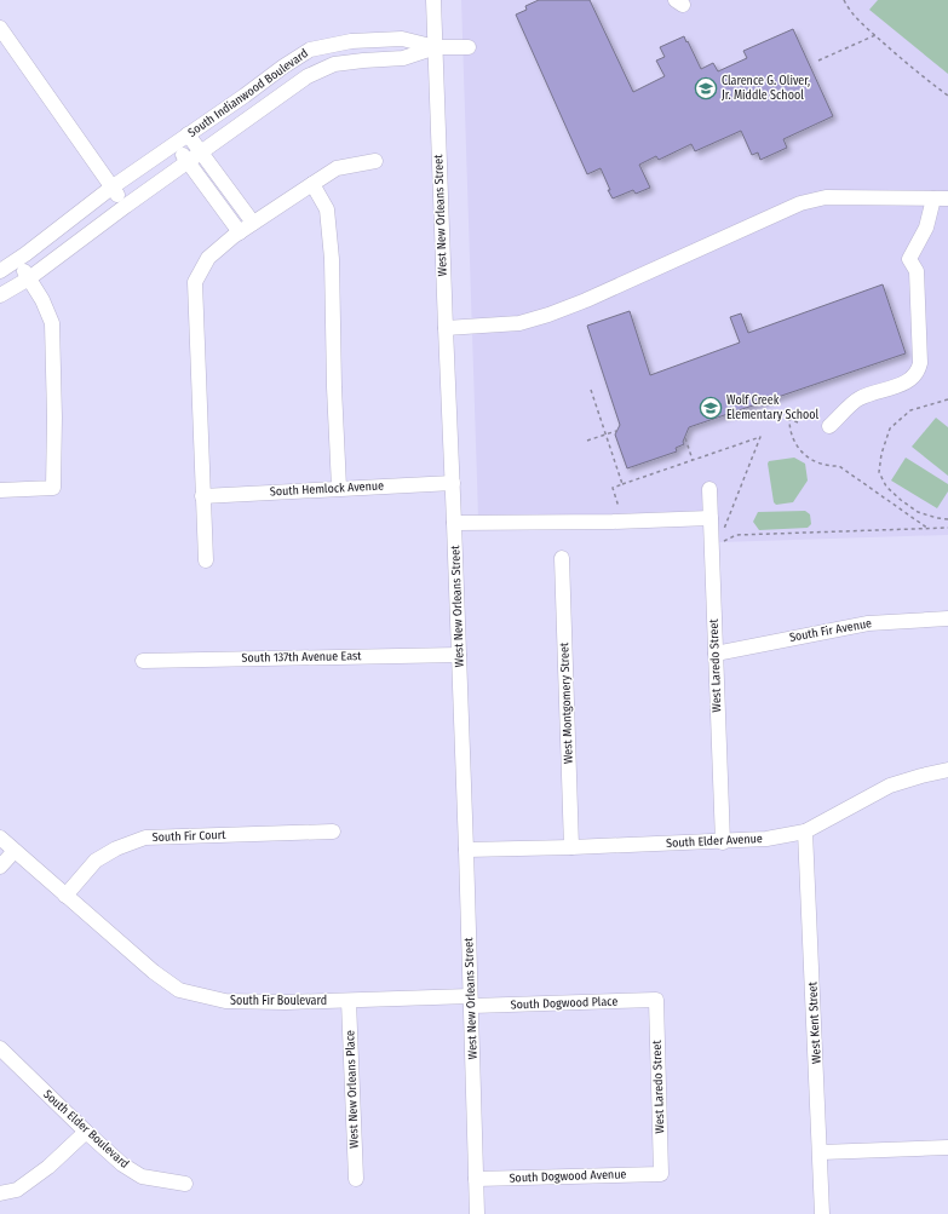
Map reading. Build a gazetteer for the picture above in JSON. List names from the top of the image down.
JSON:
{
  "streets": {
    "street": [
      "South Indianwood Boulevard",
      "West New Orleans Street",
      "South Hemlock Avenue",
      "South Fir Avenue",
      "South 137th Avenue East",
      "West Laredo Street",
      "West Montgomery Street",
      "South Fir Court",
      "South Elder Avenue",
      "South Fir Boulevard",
      "South Dogwood Place",
      "West Kent Street",
      "West New Orleans Place",
      "South Elder Boulevard",
      "South Dogwood Avenue"
    ]
  },
  "crossings": [
    ["South Indianwood Boulevard", "West New Orleans Street"],
    ["West New Orleans Street", "South Hemlock Avenue"],
    ["West New Orleans Street", "South 137th Avenue East"],
    ["West New Orleans Street", "South Elder Avenue"],
    ["West New Orleans Street", "South Fir Boulevard"],
    ["West New Orleans Street", "South Dogwood Place"],
    ["West New Orleans Street", "South Dogwood Avenue"],
    ["South Fir Avenue", "West Laredo Street"],
    ["West Laredo Street", "South Elder Avenue"],
    ["West Laredo Street", "South Dogwood Place"],
    ["West Laredo Street", "South Dogwood Avenue"],
    ["West Montgomery Street", "South Elder Avenue"],
    ["South Fir Court", "South Fir Boulevard"],
    ["South Elder Avenue", "West Kent Street"],
    ["South Fir Boulevard", "South Dogwood Place"],
    ["South Fir Boulevard", "West New Orleans Place"]
  ],
  "places": {
    "school or university": ["Clarence G. Oliver, Jr. Middle School", "Wolf Creek Elementary School"]
  }
}
